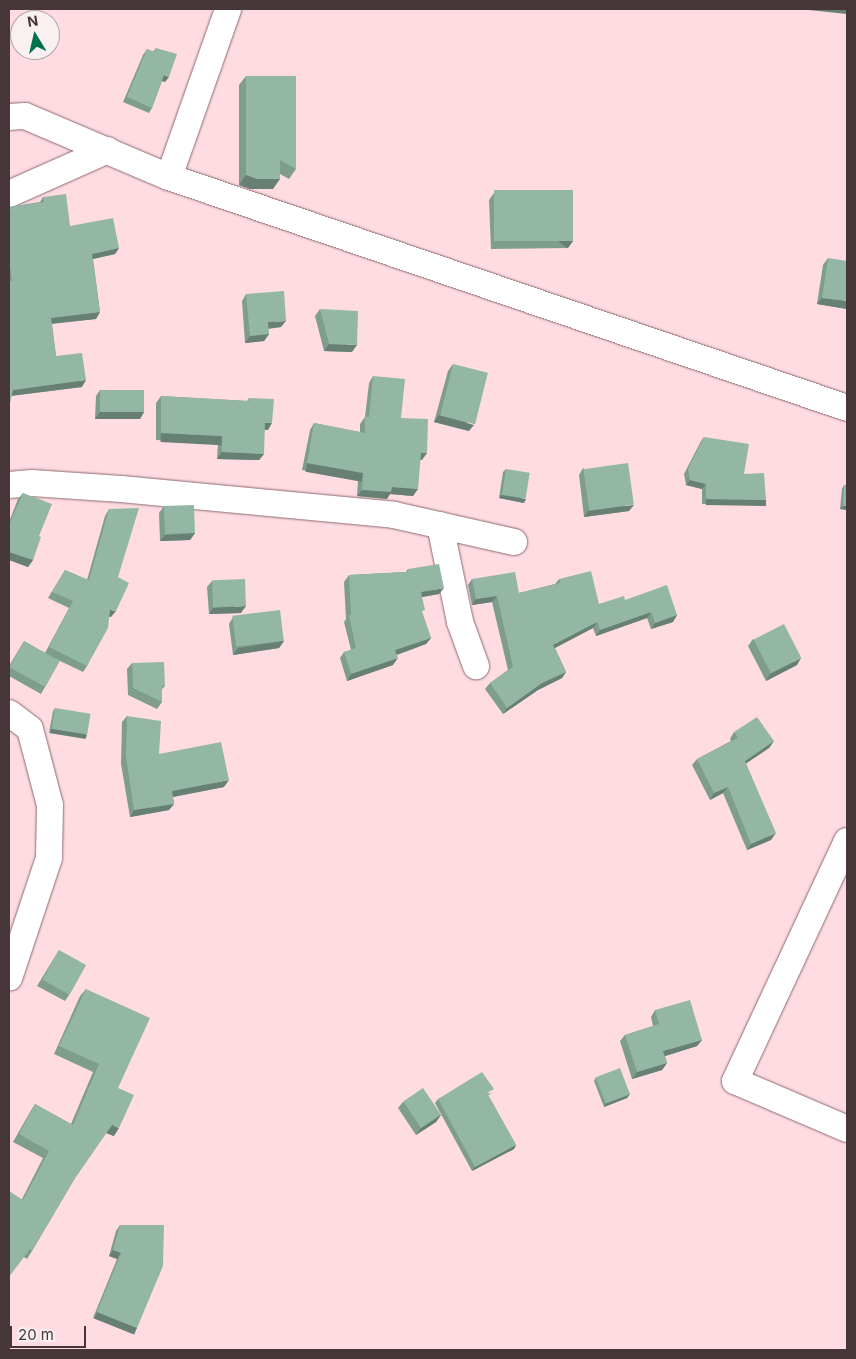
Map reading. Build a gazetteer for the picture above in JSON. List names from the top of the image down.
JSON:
{
  "scale_bar": "20 m",
  "north": "top"
}
